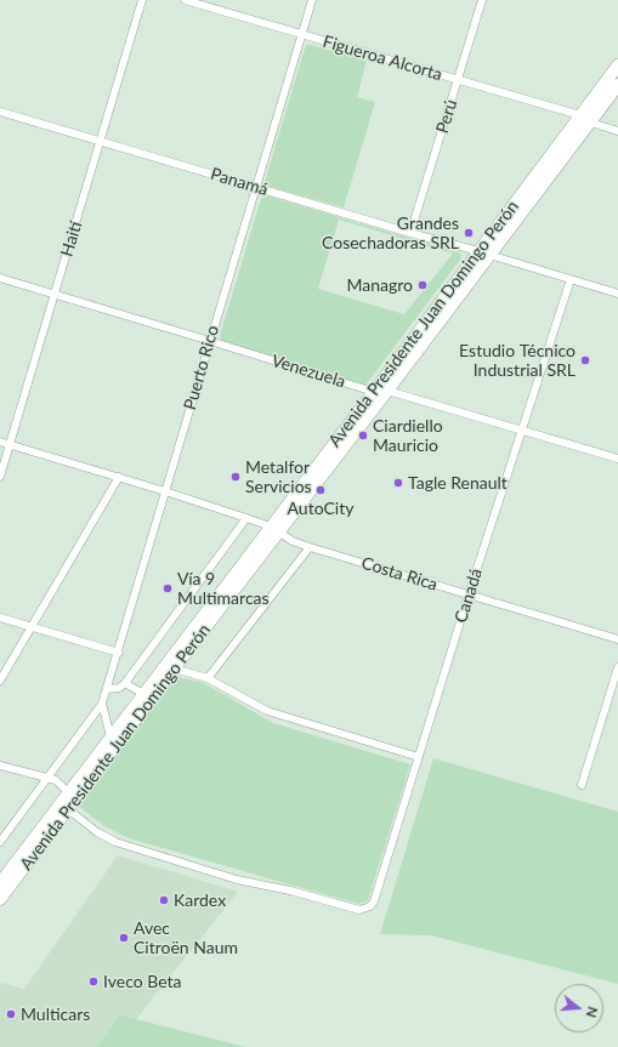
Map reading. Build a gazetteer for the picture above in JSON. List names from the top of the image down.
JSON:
{
  "streets": {
    "main road": ["Avenida Presidente Juan Domingo Perón"],
    "street": [
      "Figueroa Alcorta",
      "Perú",
      "Panamá",
      "Haití",
      "Puerto Rico",
      "Venezuela",
      "Costa Rica",
      "Canadá"
    ]
  },
  "crossings": [
    ["Figueroa Alcorta", "Perú"],
    ["Figueroa Alcorta", "Avenida Presidente Juan Domingo Perón"],
    ["Figueroa Alcorta", "Puerto Rico"],
    ["Perú", "Panamá"],
    ["Panamá", "Haití"],
    ["Panamá", "Avenida Presidente Juan Domingo Perón"],
    ["Panamá", "Puerto Rico"],
    ["Panamá", "Canadá"],
    ["Haití", "Venezuela"],
    ["Avenida Presidente Juan Domingo Perón", "Venezuela"],
    ["Avenida Presidente Juan Domingo Perón", "Costa Rica"],
    ["Avenida Presidente Juan Domingo Perón", "Canadá"],
    ["Puerto Rico", "Venezuela"],
    ["Venezuela", "Canadá"],
    ["Costa Rica", "Canadá"]
  ],
  "places": [
    "Grandes Cosechadoras SRL",
    "Managro",
    "Estudio Técnico Industrial SRL",
    "Ciardiello Mauricio",
    "Metalfor Servicios",
    "Tagle Renault",
    "AutoCity",
    "Vía 9 Multimarcas",
    "Kardex",
    "Avec Citroën Naum",
    "Iveco Beta",
    "Multicars"
  ],
  "north": "right"
}
